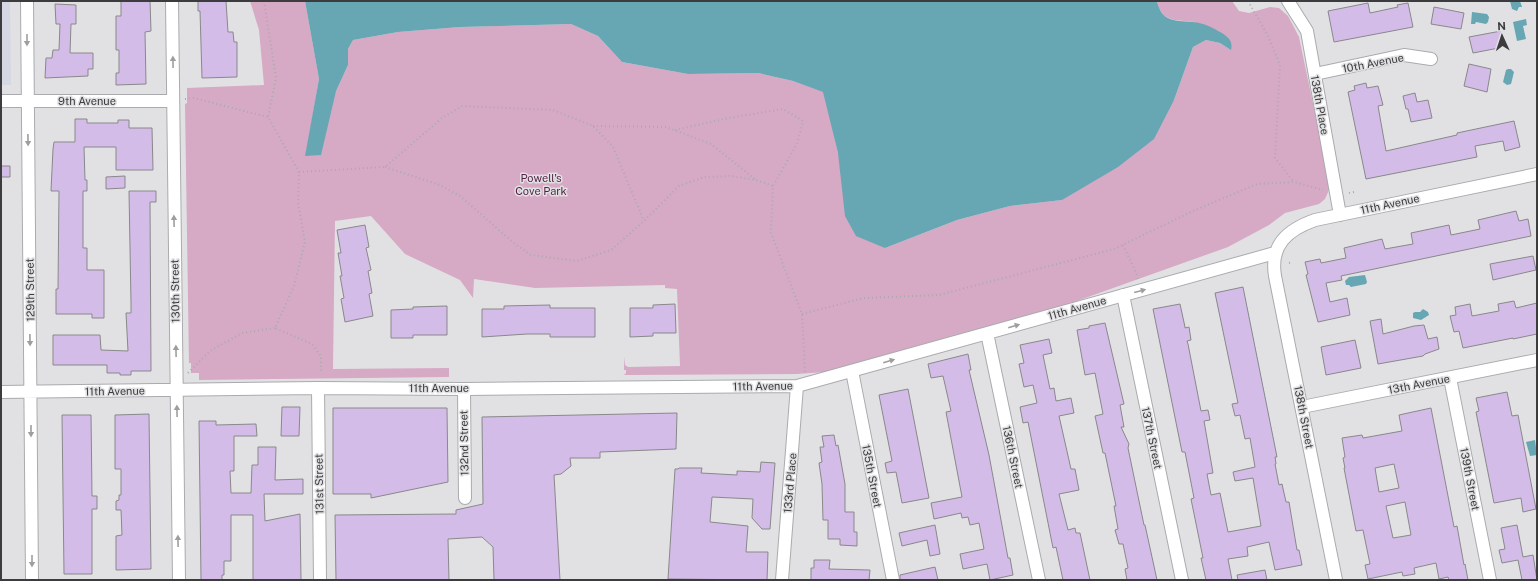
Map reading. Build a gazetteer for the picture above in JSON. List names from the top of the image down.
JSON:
{
  "streets": {
    "street": [
      "10th Avenue",
      "9th Avenue",
      "138th Place",
      "11th Avenue",
      "129th Street",
      "130th Street",
      "13th Avenue",
      "138th Street",
      "137th Street",
      "132nd Street",
      "136th Street",
      "135th Street",
      "139th Street",
      "133rd Place",
      "131st Street"
    ]
  },
  "crossings": [
    ["10th Avenue", "138th Place"],
    ["9th Avenue", "129th Street"],
    ["9th Avenue", "130th Street"],
    ["138th Place", "11th Avenue"],
    ["11th Avenue", "129th Street"],
    ["11th Avenue", "130th Street"],
    ["11th Avenue", "138th Street"],
    ["11th Avenue", "137th Street"],
    ["11th Avenue", "132nd Street"],
    ["11th Avenue", "136th Street"],
    ["11th Avenue", "135th Street"],
    ["11th Avenue", "133rd Place"],
    ["11th Avenue", "131st Street"],
    ["13th Avenue", "138th Street"],
    ["13th Avenue", "139th Street"]
  ],
  "one_way": ["129th Street", "130th Street"],
  "parks": ["Powell's Cove Park"],
  "north": "top"
}
